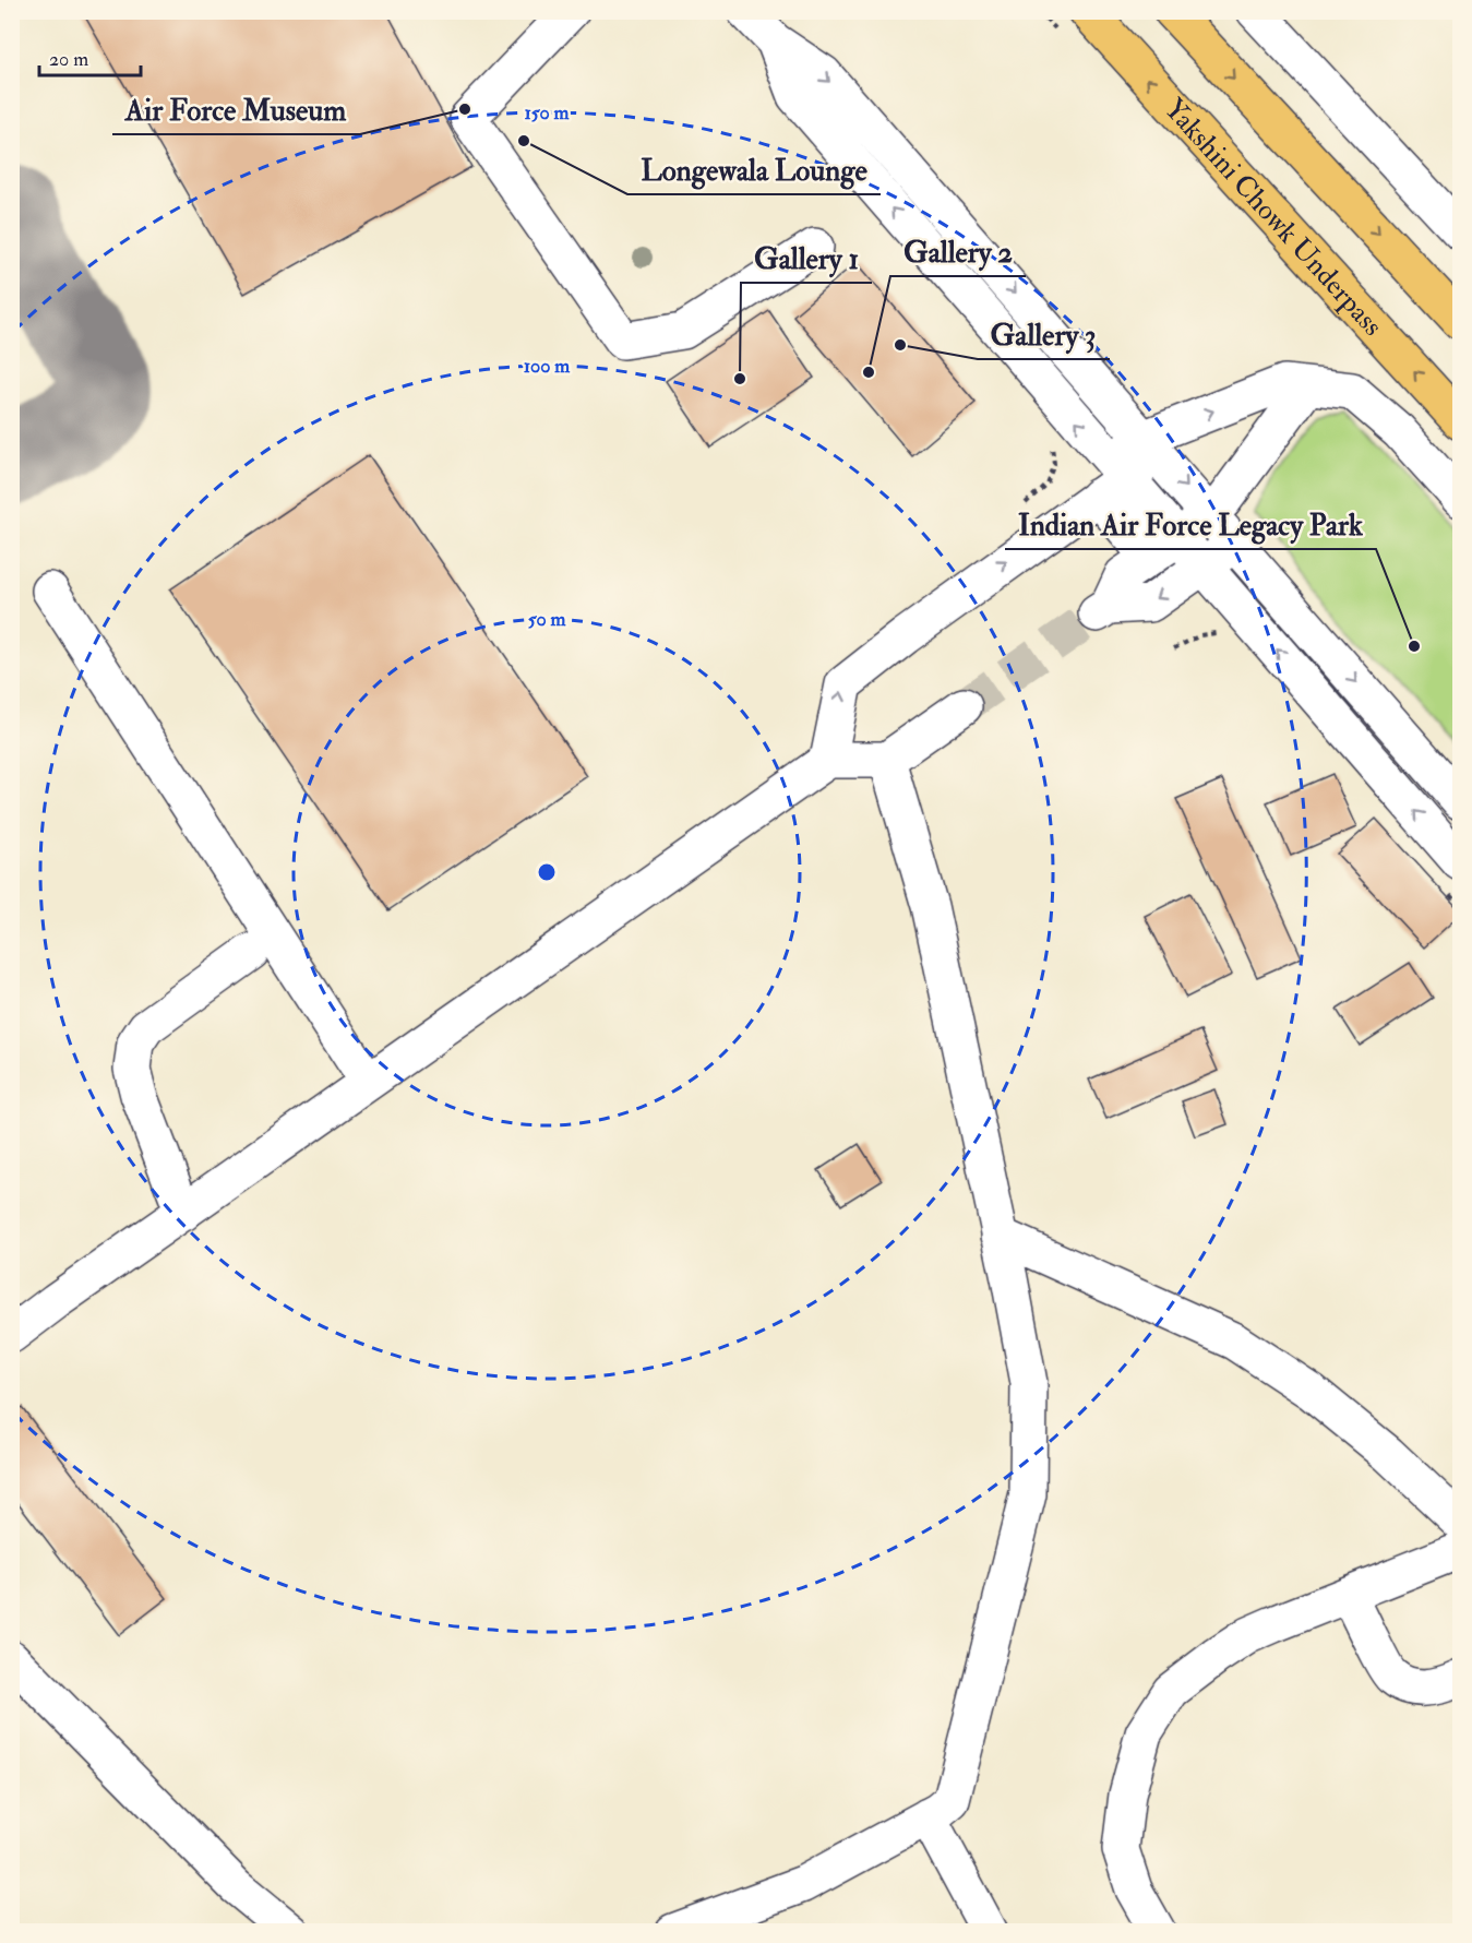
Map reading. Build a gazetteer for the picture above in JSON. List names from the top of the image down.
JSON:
{
  "streets": {
    "main road": ["Yakshini Chowk Underpass"]
  },
  "places": [
    "Air Force Museum",
    "Longewala Lounge",
    "Gallery 3",
    "Gallery 2",
    "Gallery 1",
    "Indian Air Force Legacy Park"
  ],
  "scale_bar": "20 m",
  "rings": ["150 m", "100 m", "50 m"]
}
